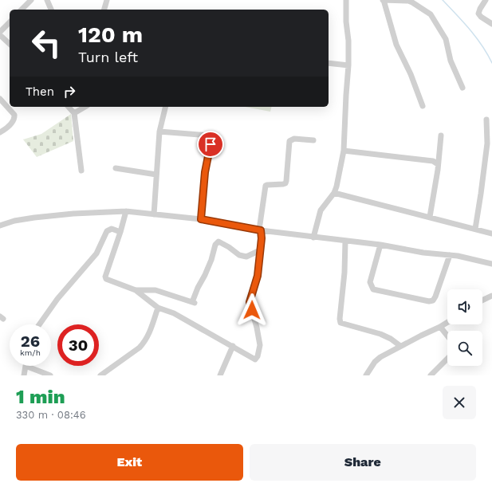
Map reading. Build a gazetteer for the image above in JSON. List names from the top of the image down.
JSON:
{
  "page": {
    "turn": ["120 m", "Turn left"],
    "then": "Then",
    "speed": "26 km/h",
    "limit": "30",
    "heading": ["1 min", "330 m · 08:46"],
    "buttons": ["Exit", "Share"]
  }
}
